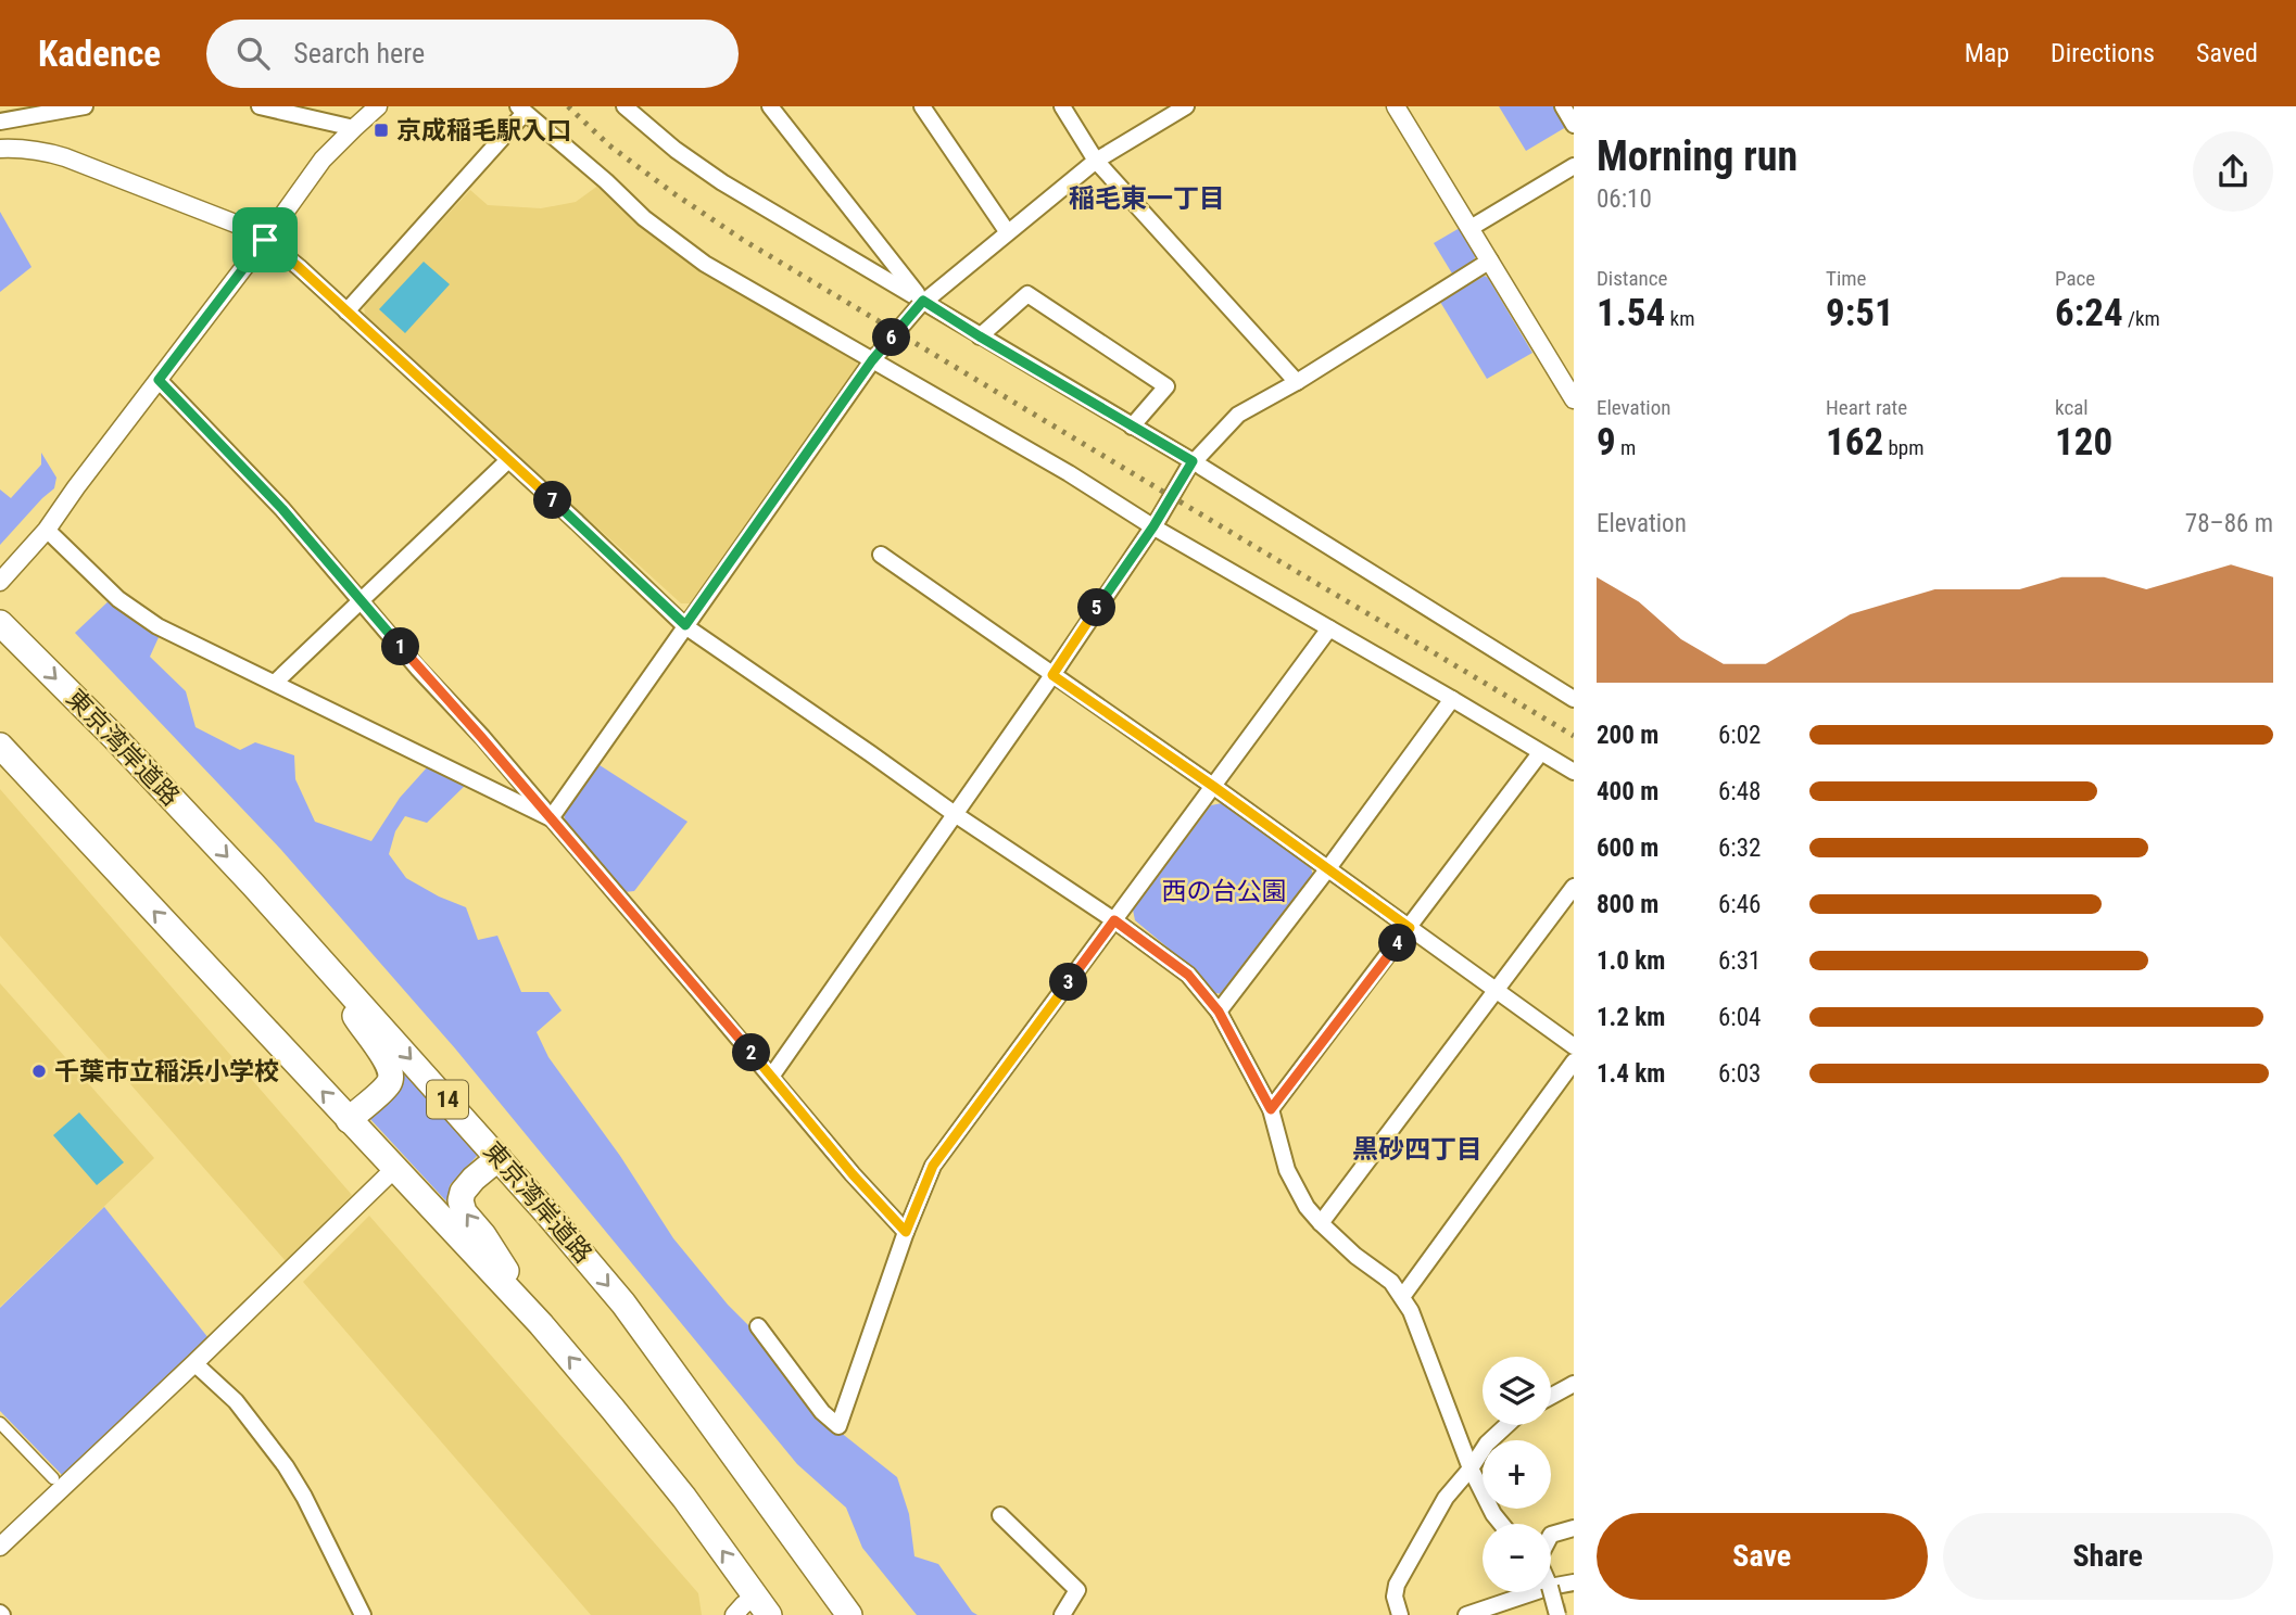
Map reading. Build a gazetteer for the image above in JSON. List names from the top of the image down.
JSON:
{
  "streets": {
    "highway": ["東京湾岸道路", "14"]
  },
  "districts": ["稲毛東一丁目", "黒砂四丁目"],
  "parks": ["西の台公園"],
  "places": {
    "transit": ["京成稲毛駅入口"],
    "other": ["千葉市立稲浜小学校"]
  },
  "page": {
    "header": "Kadence",
    "search": "Search here",
    "nav": ["Map", "Directions", "Saved"],
    "heading": ["Morning run", "06:10"],
    "stats": [
      ["Distance", "1.54 km"],
      ["Time", "9:51"],
      ["Pace", "6:24 /km"],
      ["Elevation", "9 m"],
      ["Heart rate", "162 bpm"],
      ["kcal", "120"]
    ],
    "pins": [
      "6",
      "7",
      "5",
      "1",
      "4",
      "3",
      "2"
    ],
    "chart": ["Elevation", "78–86 m"],
    "list": [
      {
        "name": "200 m",
        "note": "6:02"
      },
      {
        "name": "400 m",
        "note": "6:48"
      },
      {
        "name": "600 m",
        "note": "6:32"
      },
      {
        "name": "800 m",
        "note": "6:46"
      },
      {
        "name": "1.0 km",
        "note": "6:31"
      },
      {
        "name": "1.2 km",
        "note": "6:04"
      },
      {
        "name": "1.4 km",
        "note": "6:03"
      }
    ],
    "map_buttons": ["+", "−"],
    "buttons": ["Save", "Share"]
  }
}
